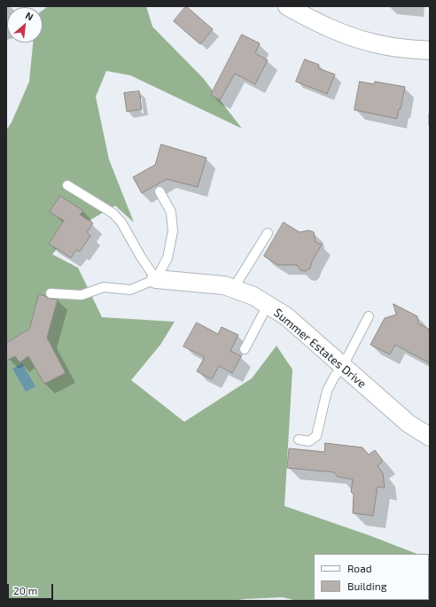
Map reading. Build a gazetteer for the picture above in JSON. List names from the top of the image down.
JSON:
{
  "streets": {
    "street": ["Summer Estates Drive"]
  },
  "legend": ["Road", "Building"],
  "scale_bar": "20 m",
  "north": "top right"
}
